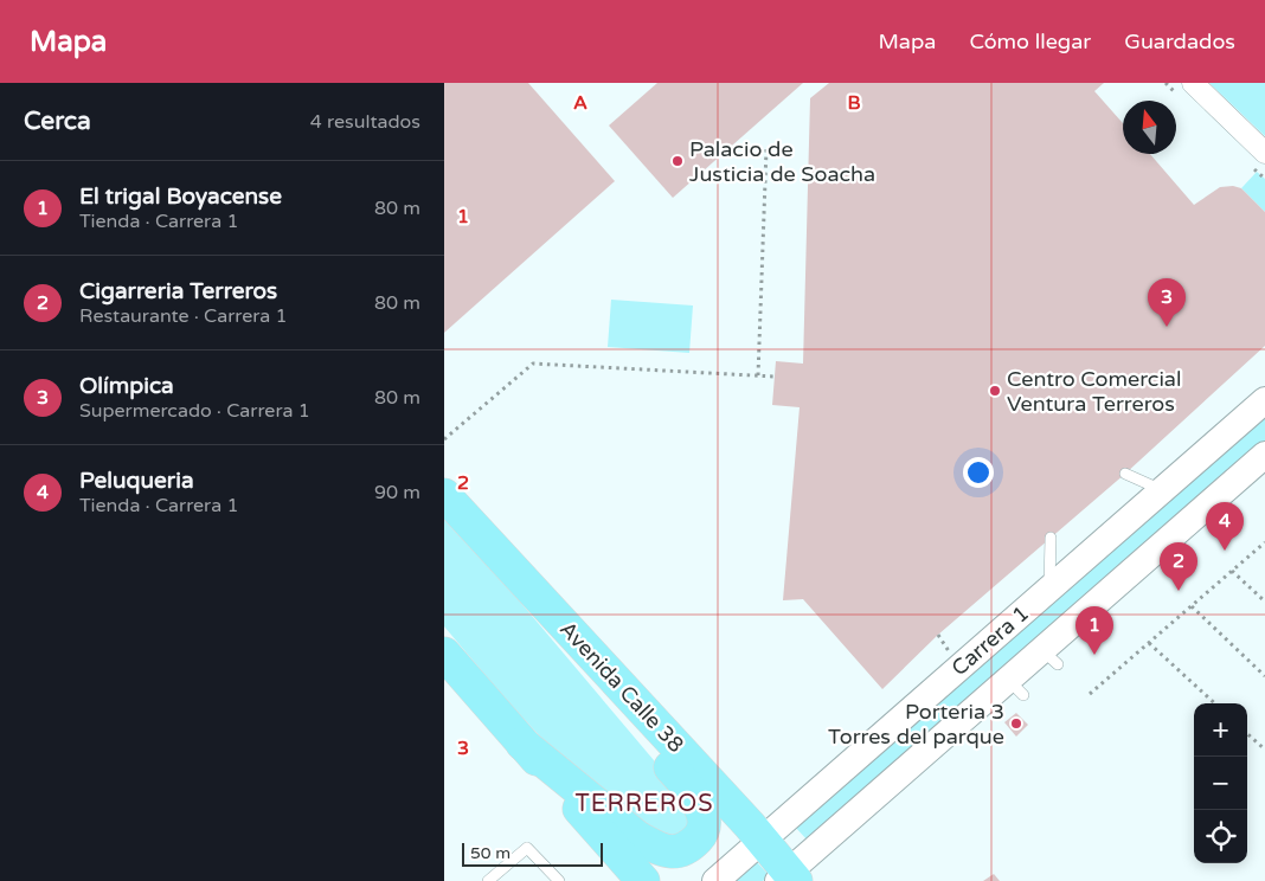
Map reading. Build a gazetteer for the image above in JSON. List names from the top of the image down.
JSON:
{
  "streets": {
    "main road": ["Avenida Calle 38"],
    "street": ["Carrera 1"]
  },
  "crossings": [
    ["Carrera 1", "Avenida Calle 38"]
  ],
  "districts": ["TERREROS"],
  "places": ["Palacio de Justicia de Soacha", "Centro Comercial Ventura Terreros", "Porteria 3 Torres del parque"],
  "scale_bar": "50 m",
  "north": "top",
  "page": {
    "header": "Mapa",
    "nav": ["Mapa", "Cómo llegar", "Guardados"],
    "heading": ["Cerca", "4 resultados"],
    "list": [
      {
        "mark": "1",
        "name": "El trigal Boyacense",
        "note": "Tienda · Carrera 1",
        "value": "80 m"
      },
      {
        "mark": "2",
        "name": "Cigarreria Terreros",
        "note": "Restaurante · Carrera 1",
        "value": "80 m"
      },
      {
        "mark": "3",
        "name": "Olímpica",
        "note": "Supermercado · Carrera 1",
        "value": "80 m"
      },
      {
        "mark": "4",
        "name": "Peluqueria",
        "note": "Tienda · Carrera 1",
        "value": "90 m"
      }
    ],
    "pins": [
      "3",
      "4",
      "2",
      "1"
    ],
    "map_buttons": ["+", "−"],
    "scale": "50 m"
  },
  "grid": {
    "columns": ["A", "B"],
    "rows": ["1", "2", "3"]
  }
}
